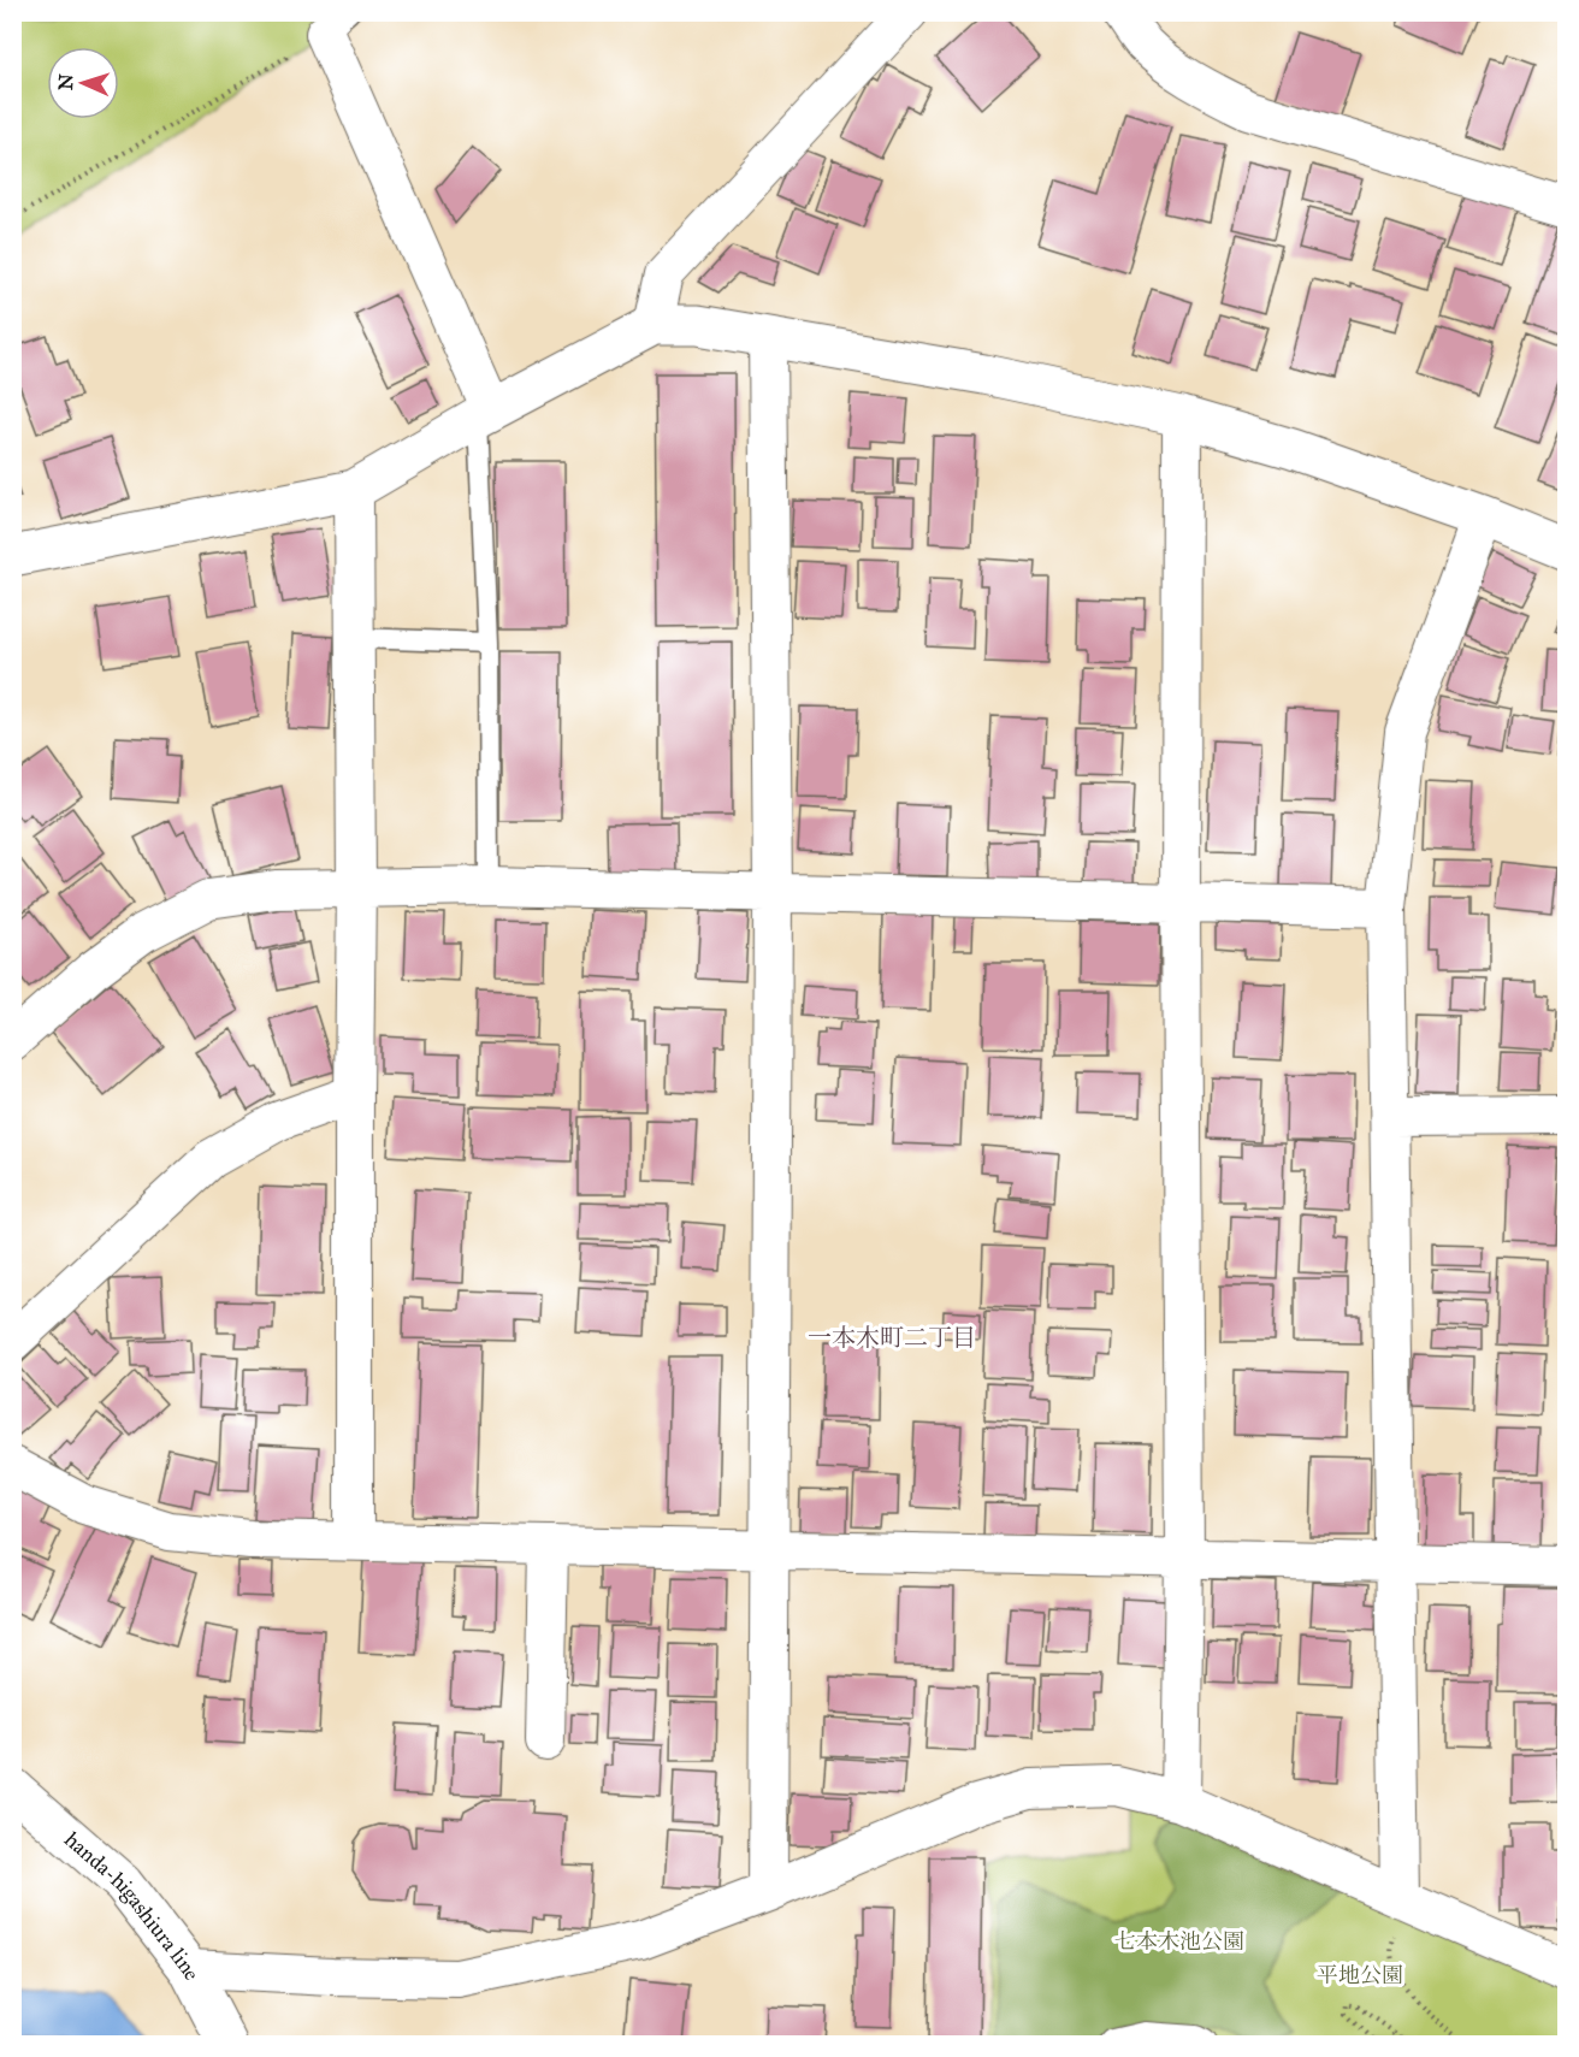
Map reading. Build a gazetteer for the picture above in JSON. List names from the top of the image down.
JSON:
{
  "streets": {
    "street": ["handa-higashiura line"]
  },
  "districts": ["一本木町二丁目"],
  "parks": ["七本木池公園", "平地公園"],
  "north": "left"
}
